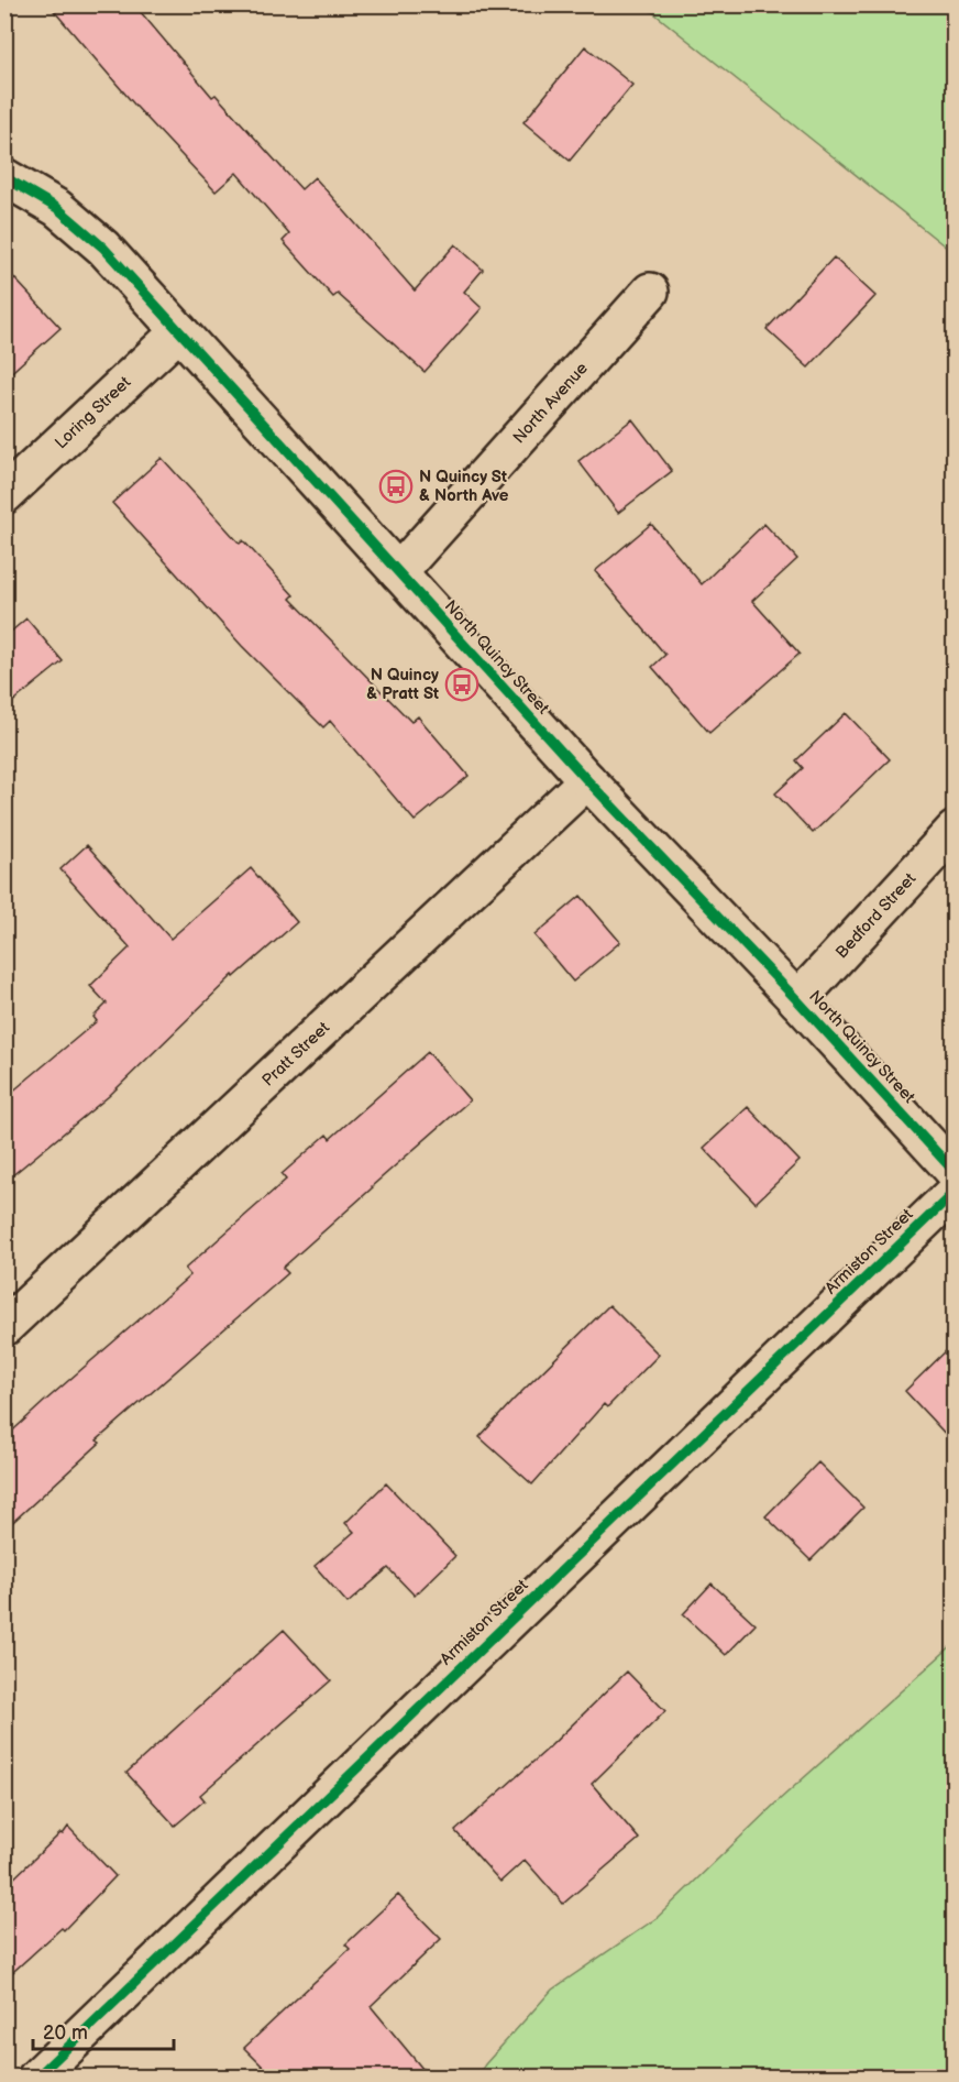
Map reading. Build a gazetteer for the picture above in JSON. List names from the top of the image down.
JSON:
{
  "streets": {
    "street": [
      "North Avenue",
      "Loring Street",
      "North Quincy Street",
      "Bedford Street",
      "Pratt Street",
      "Armiston Street"
    ]
  },
  "crossings": [
    ["North Avenue", "North Quincy Street"],
    ["Loring Street", "North Quincy Street"],
    ["North Quincy Street", "Bedford Street"],
    ["North Quincy Street", "Pratt Street"]
  ],
  "places": {
    "bus stop": ["N Quincy St & North Ave", "N Quincy & Pratt St"]
  },
  "scale_bar": "20 m"
}
